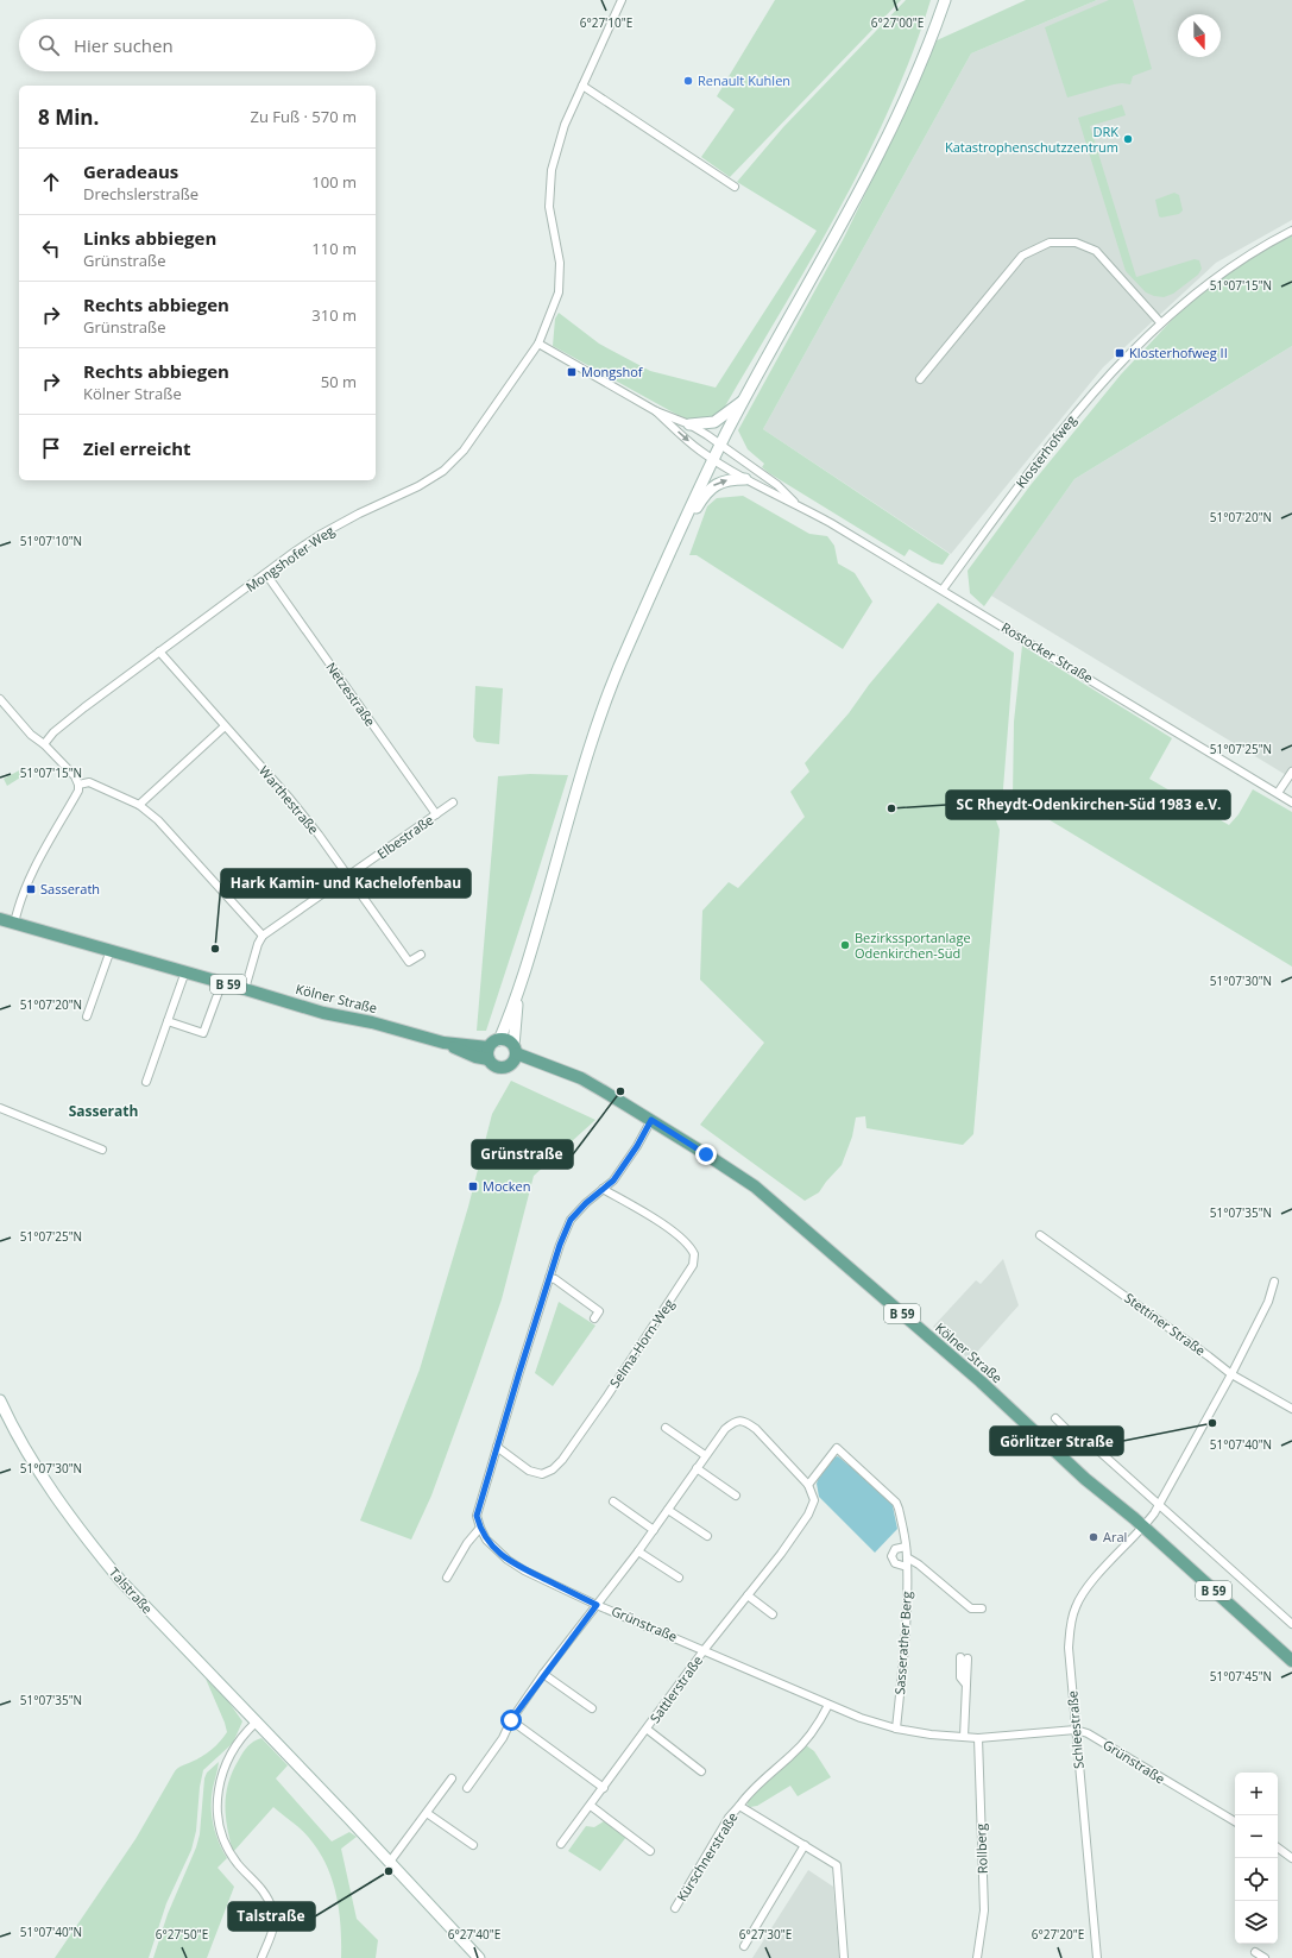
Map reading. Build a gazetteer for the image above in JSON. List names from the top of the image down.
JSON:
{
  "streets": {
    "main road": ["B 59", "Kölner Straße", "Talstraße"],
    "street": [
      "Klosterhofweg",
      "Mongshofer Weg",
      "Rostocker Straße",
      "Netzestraße",
      "Warthestraße",
      "Elbestraße",
      "Stettiner Straße",
      "Selma-Horn-Weg",
      "Grünstraße",
      "Sasserather Berg",
      "Sattlerstraße",
      "Schleestraße",
      "Rollberg",
      "Kürschnerstraße"
    ]
  },
  "crossings": [
    ["Klosterhofweg", "Rostocker Straße"],
    ["Mongshofer Weg", "Netzestraße"],
    ["Mongshofer Weg", "Warthestraße"],
    ["Netzestraße", "Elbestraße"],
    ["Warthestraße", "Elbestraße"],
    ["Kölner Straße", "Schleestraße"],
    ["Stettiner Straße", "Schleestraße"],
    ["Grünstraße", "Sasserather Berg"],
    ["Grünstraße", "Sattlerstraße"],
    ["Grünstraße", "Schleestraße"],
    ["Grünstraße", "Rollberg"],
    ["Grünstraße", "Kürschnerstraße"],
    ["Sasserather Berg", "Sattlerstraße"]
  ],
  "districts": ["Sasserath"],
  "places": {
    "other": [
      "Renault Kuhlen",
      "DRK Katastrophenschutzzentrum",
      "SC Rheydt-Odenkirchen-Süd 1983 e.V.",
      "Bezirkssportanlage Odenkirchen-Süd",
      "Hark Kamin- und Kachelofenbau",
      "Grünstraße",
      "Görlitzer Straße",
      "Aral",
      "Talstraße"
    ],
    "transit": [
      "Klosterhofweg II",
      "Mongshof",
      "Sasserath",
      "Mocken"
    ]
  },
  "north": "bottom",
  "page": {
    "search": "Hier suchen",
    "heading": ["8 Min.", "Zu Fuß · 570 m"],
    "list": [
      ["Geradeaus", "Drechslerstraße", "100 m"],
      ["Links abbiegen", "Grünstraße", "110 m"],
      ["Rechts abbiegen", "Grünstraße", "310 m"],
      ["Rechts abbiegen", "Kölner Straße", "50 m"],
      "Ziel erreicht"
    ],
    "map_buttons": ["+", "−"]
  },
  "coordinates": [
    "6°27'10\"E",
    "6°27'00\"E",
    "51°07'15\"N",
    "51°07'20\"N",
    "51°07'10\"N",
    "51°07'25\"N",
    "51°07'30\"N",
    "51°07'35\"N",
    "51°07'40\"N",
    "51°07'45\"N",
    "6°27'50\"E",
    "6°27'40\"E",
    "6°27'30\"E",
    "6°27'20\"E"
  ]
}
